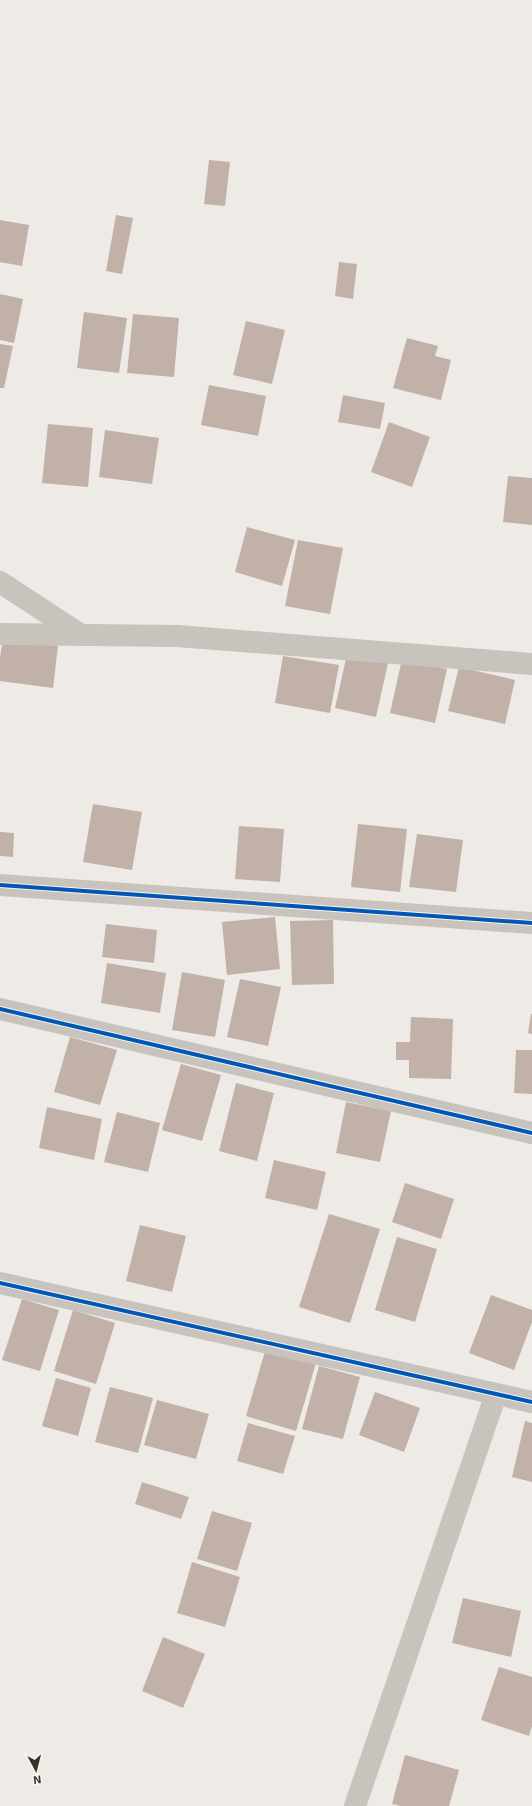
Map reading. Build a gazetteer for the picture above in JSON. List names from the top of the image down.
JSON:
{
  "north": "bottom"
}
